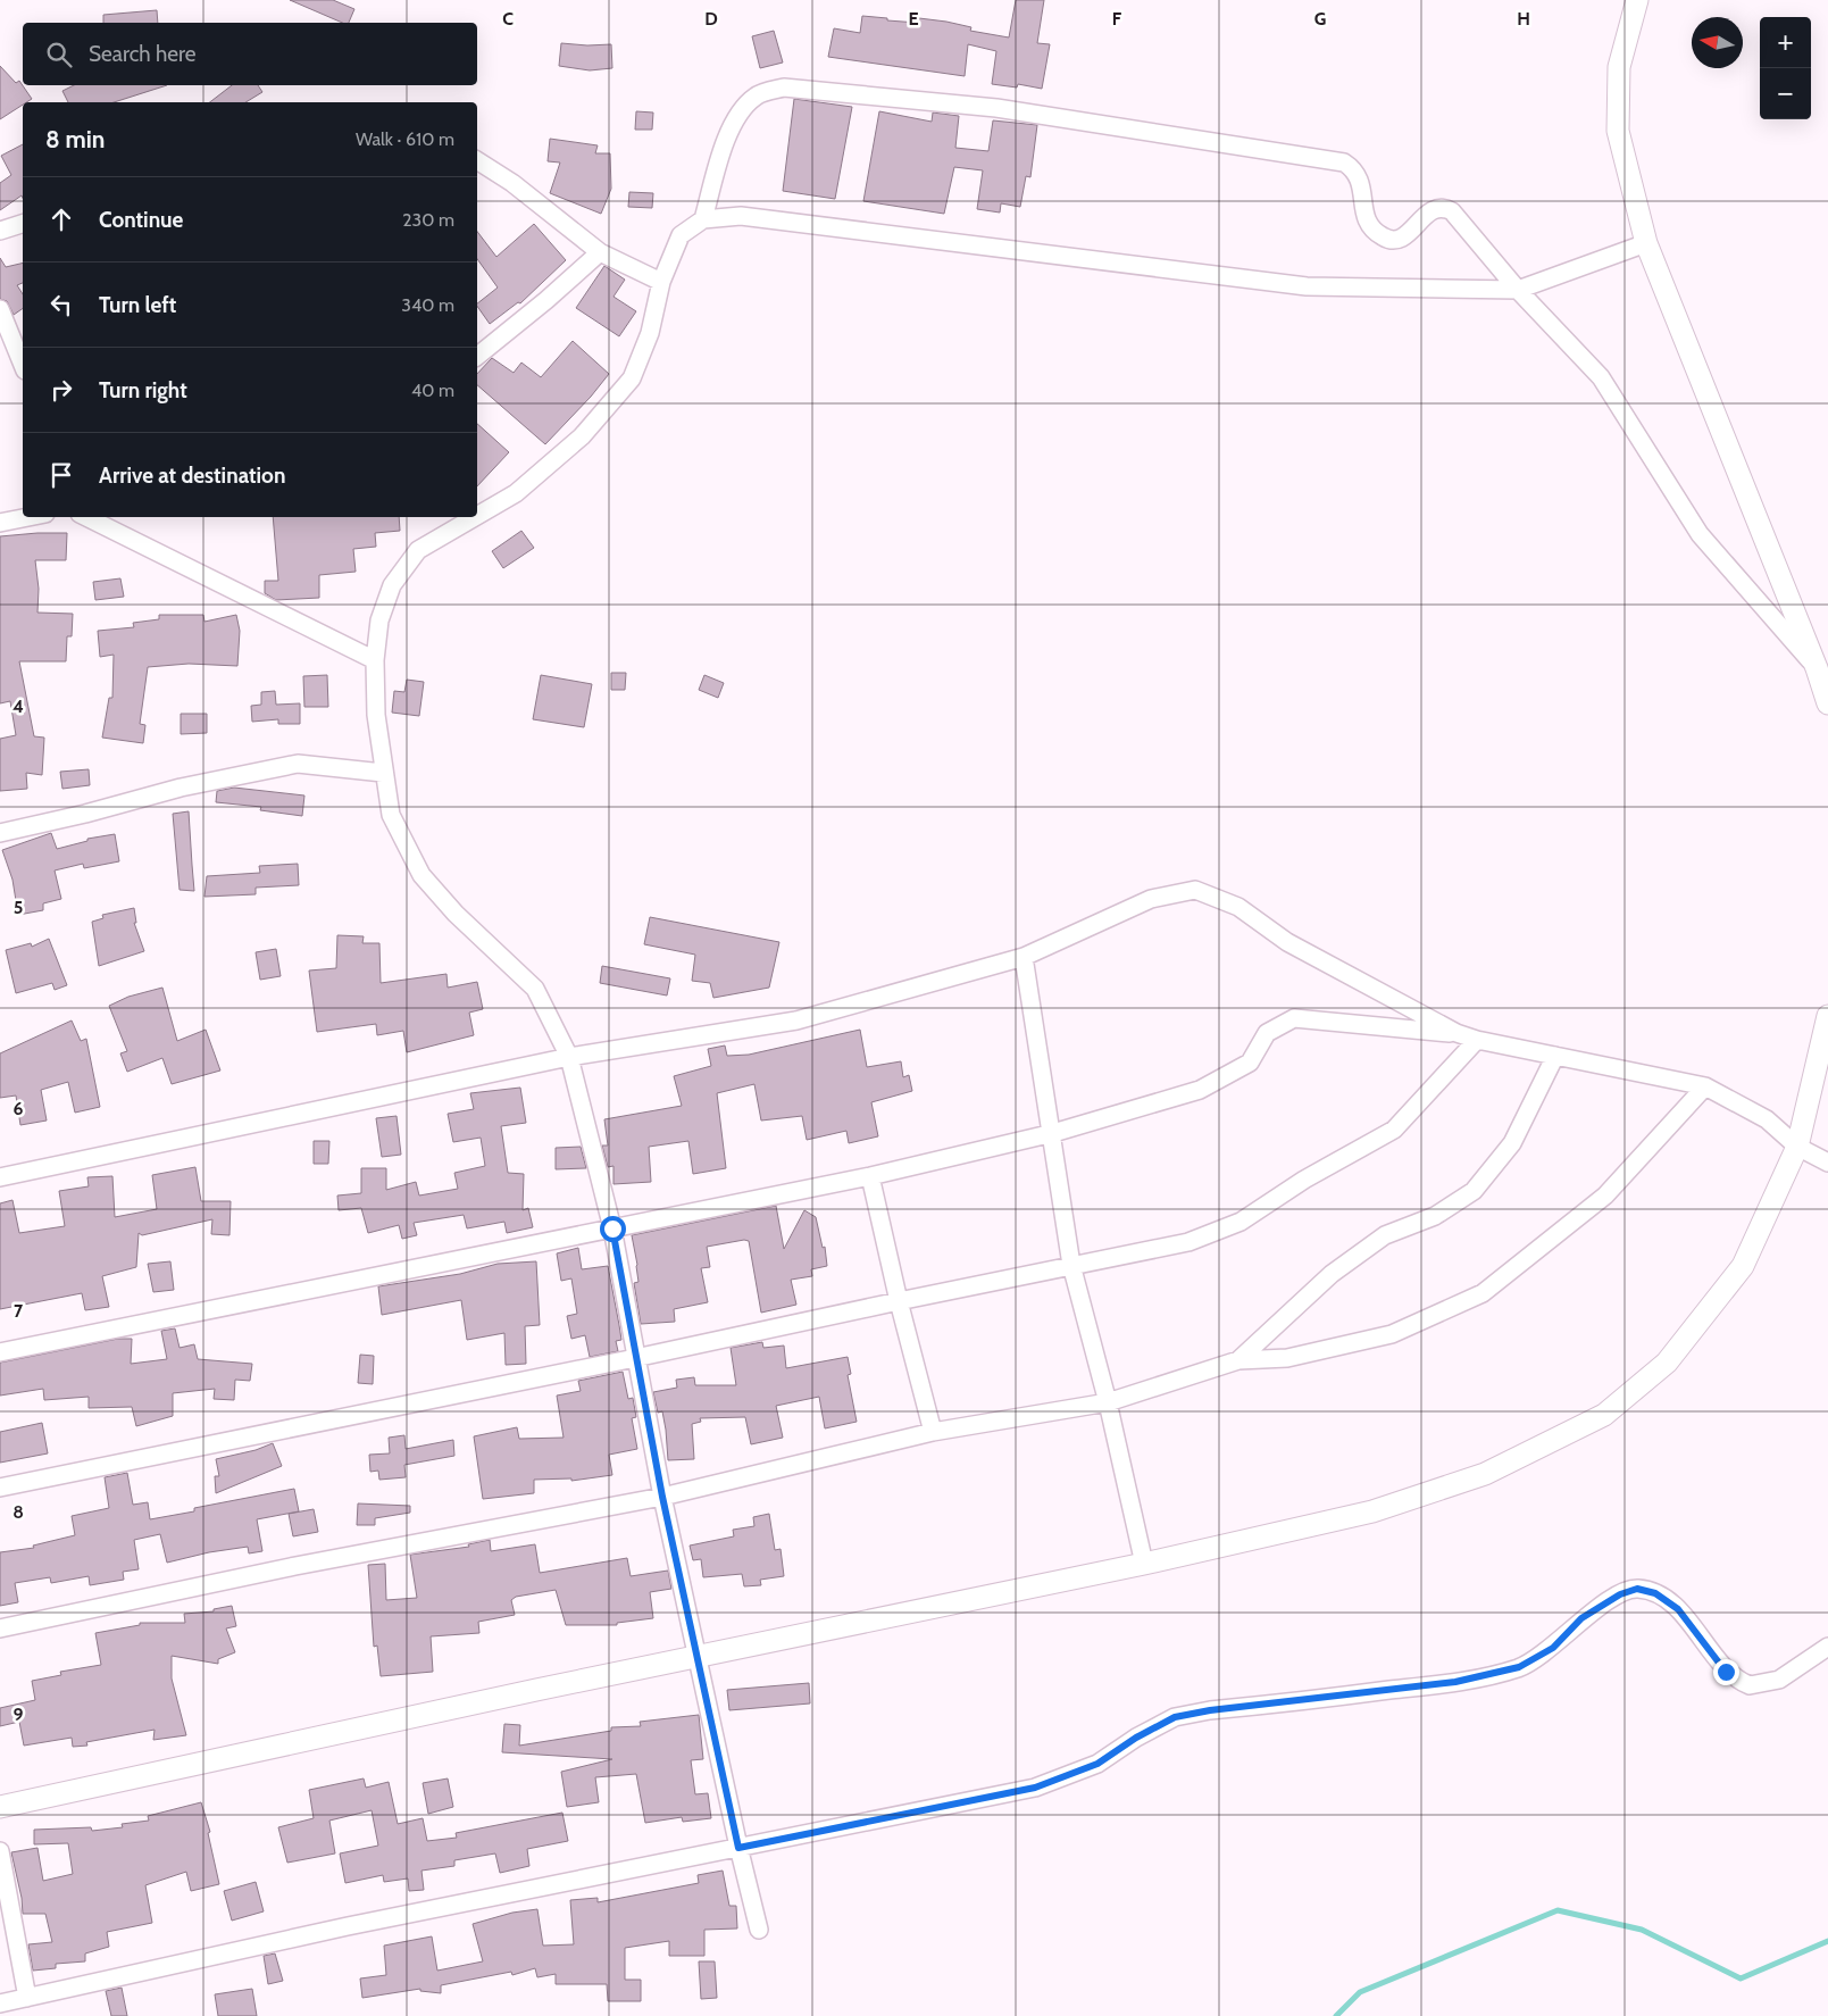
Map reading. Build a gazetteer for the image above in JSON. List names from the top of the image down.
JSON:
{
  "north": "left",
  "page": {
    "map_buttons": ["+", "−"],
    "search": "Search here",
    "heading": ["8 min", "Walk · 610 m"],
    "list": [
      ["Continue", "230 m"],
      ["Turn left", "340 m"],
      ["Turn right", "40 m"],
      "Arrive at destination"
    ]
  },
  "grid": {
    "columns": [
      "C",
      "D",
      "E",
      "F",
      "G",
      "H"
    ],
    "rows": [
      "4",
      "5",
      "6",
      "7",
      "8",
      "9"
    ]
  }
}
